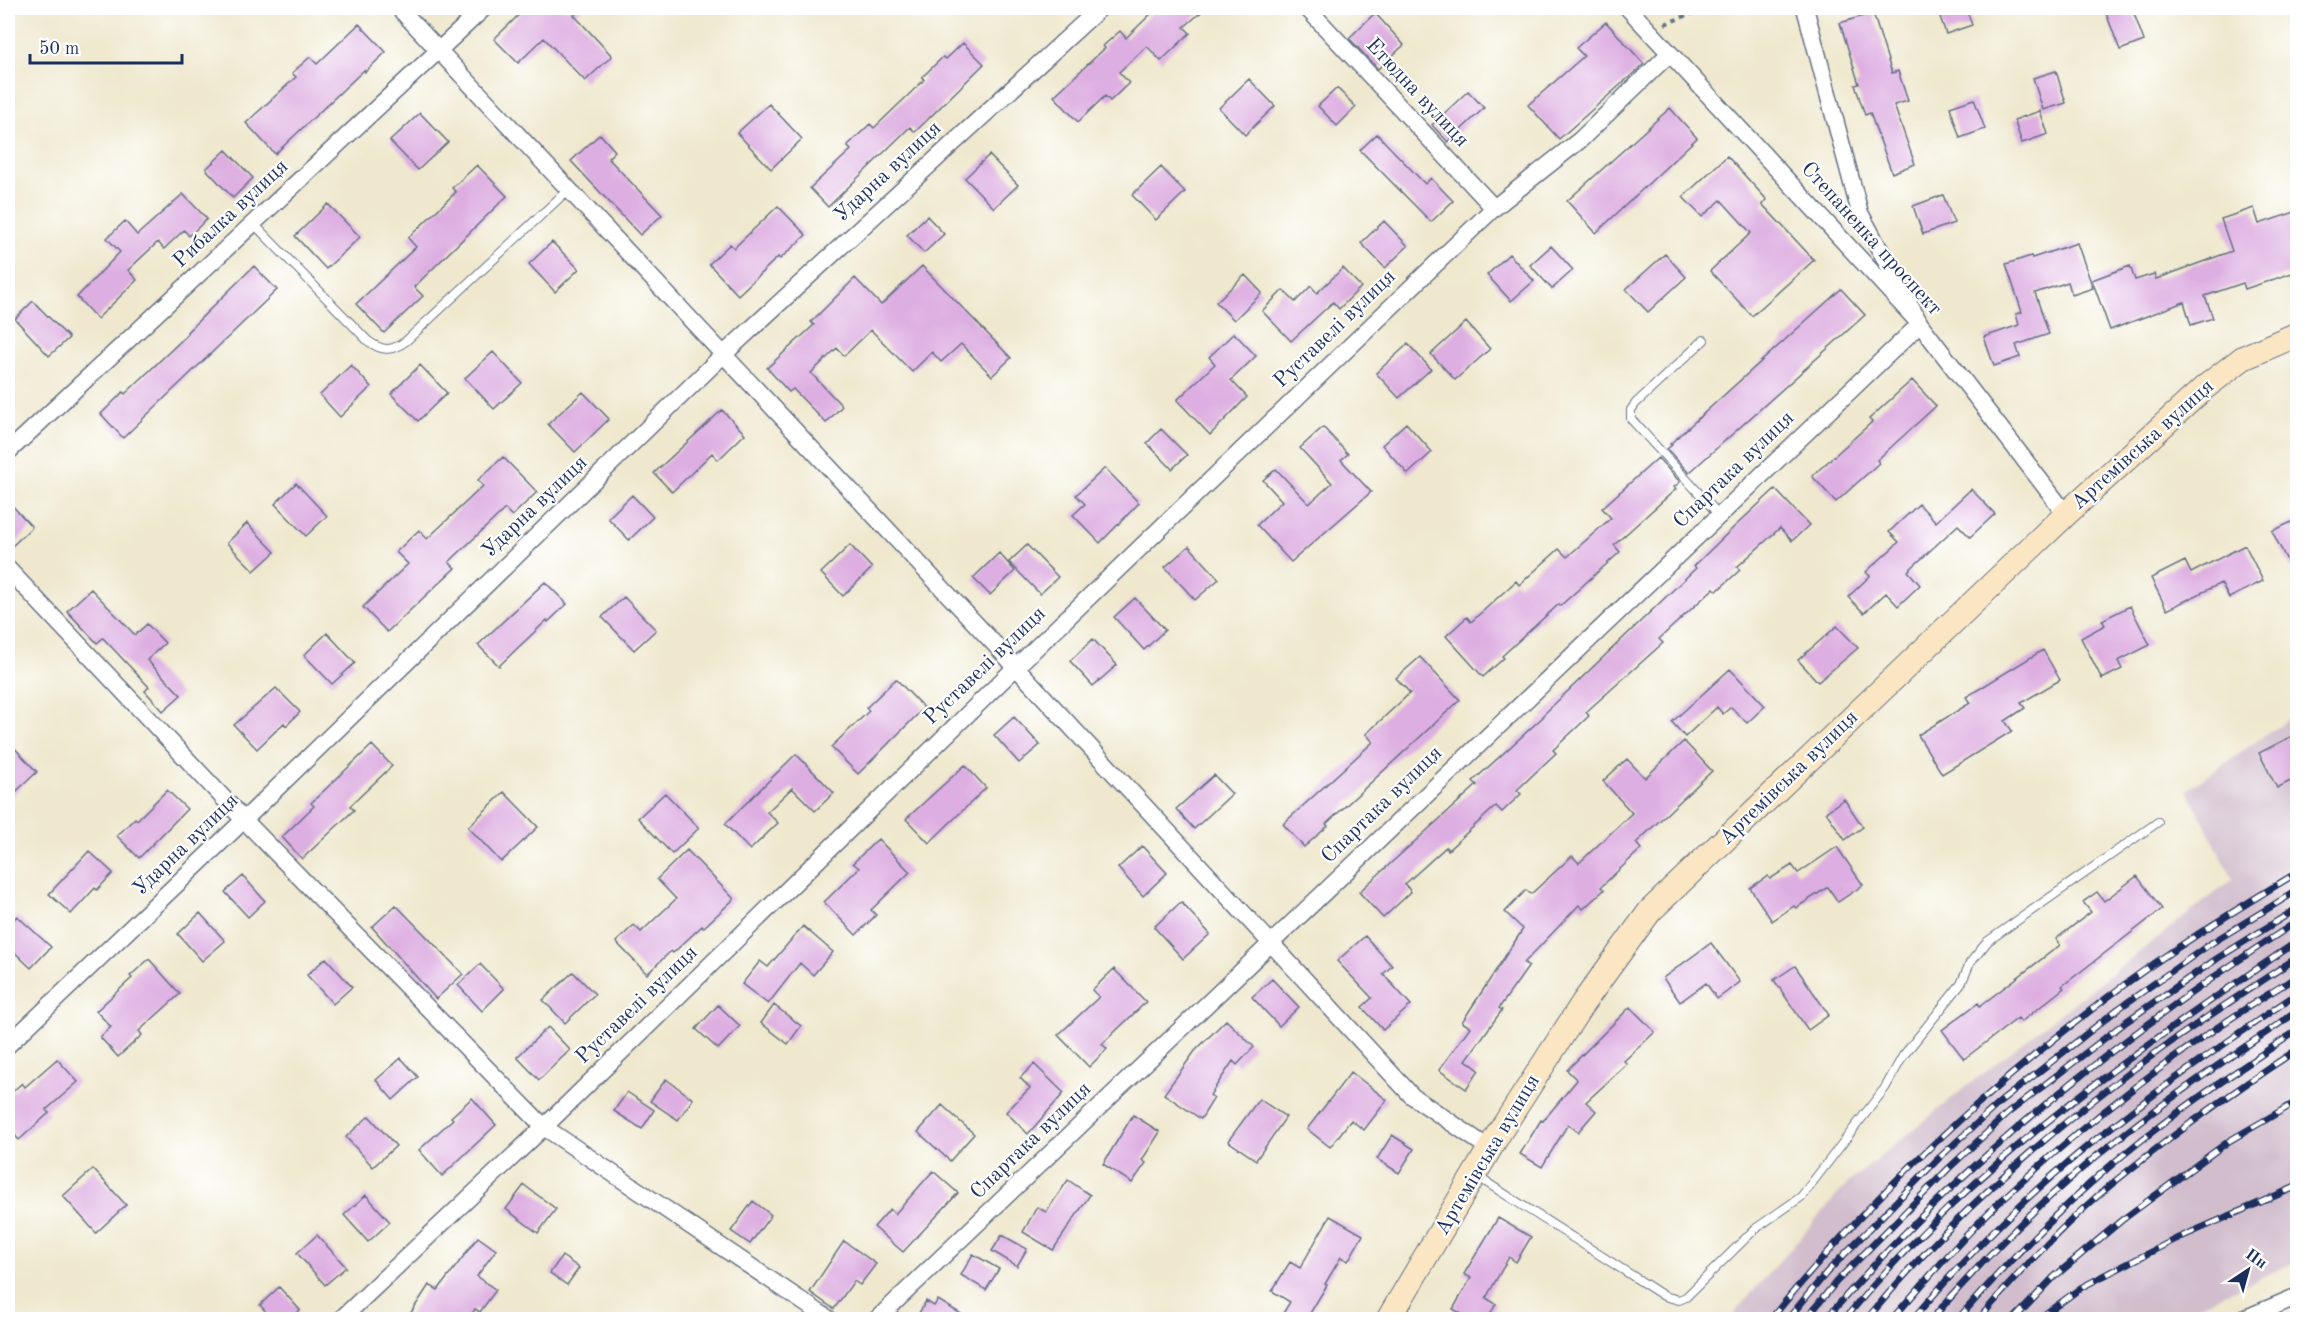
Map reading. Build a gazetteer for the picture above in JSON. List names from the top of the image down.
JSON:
{
  "streets": {
    "main road": ["Артемівська вулиця"],
    "street": [
      "Етюдна вулиця",
      "Ударна вулиця",
      "Рибалка вулиця",
      "Степаненка проспект",
      "Руставелі вулиця",
      "Спартака вулиця"
    ]
  },
  "crossings": [
    ["Етюдна вулиця", "Руставелі вулиця"],
    ["Степаненка проспект", "Руставелі вулиця"],
    ["Степаненка проспект", "Артемівська вулиця"],
    ["Степаненка проспект", "Спартака вулиця"]
  ],
  "scale_bar": "50 m",
  "north": "top right"
}
